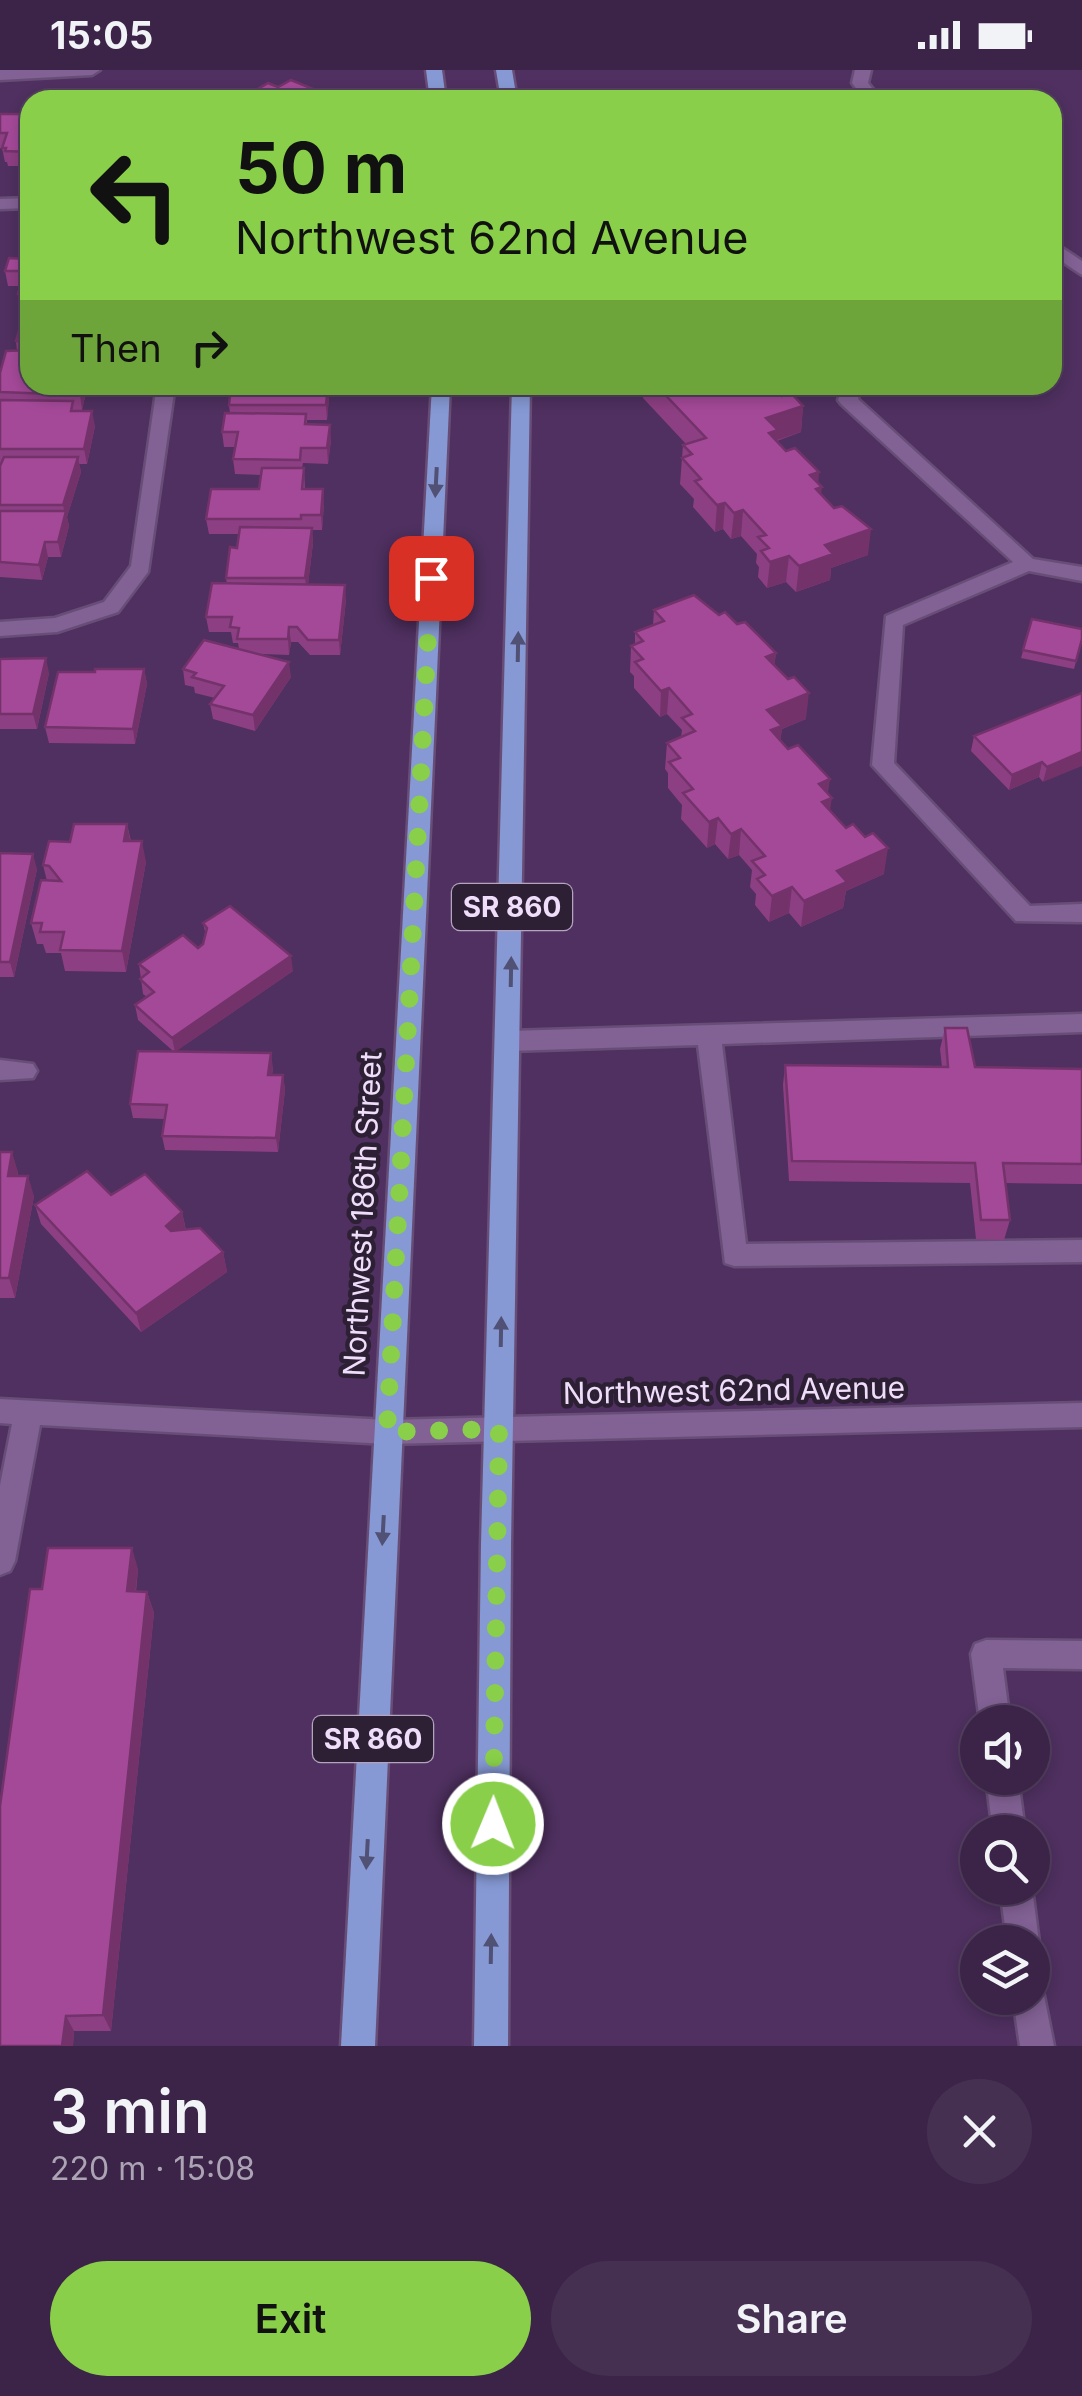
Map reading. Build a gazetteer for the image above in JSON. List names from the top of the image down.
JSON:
{
  "streets": {
    "main road": ["SR 860", "Northwest 186th Street"],
    "street": ["Northwest 62nd Avenue"]
  },
  "crossings": [
    ["SR 860", "Northwest 62nd Avenue"],
    ["Northwest 186th Street", "Northwest 62nd Avenue"]
  ],
  "page": {
    "status": "15:05",
    "turn": ["50 m", "Northwest 62nd Avenue"],
    "then": "Then",
    "heading": ["3 min", "220 m · 15:08"],
    "buttons": ["Exit", "Share"]
  }
}
